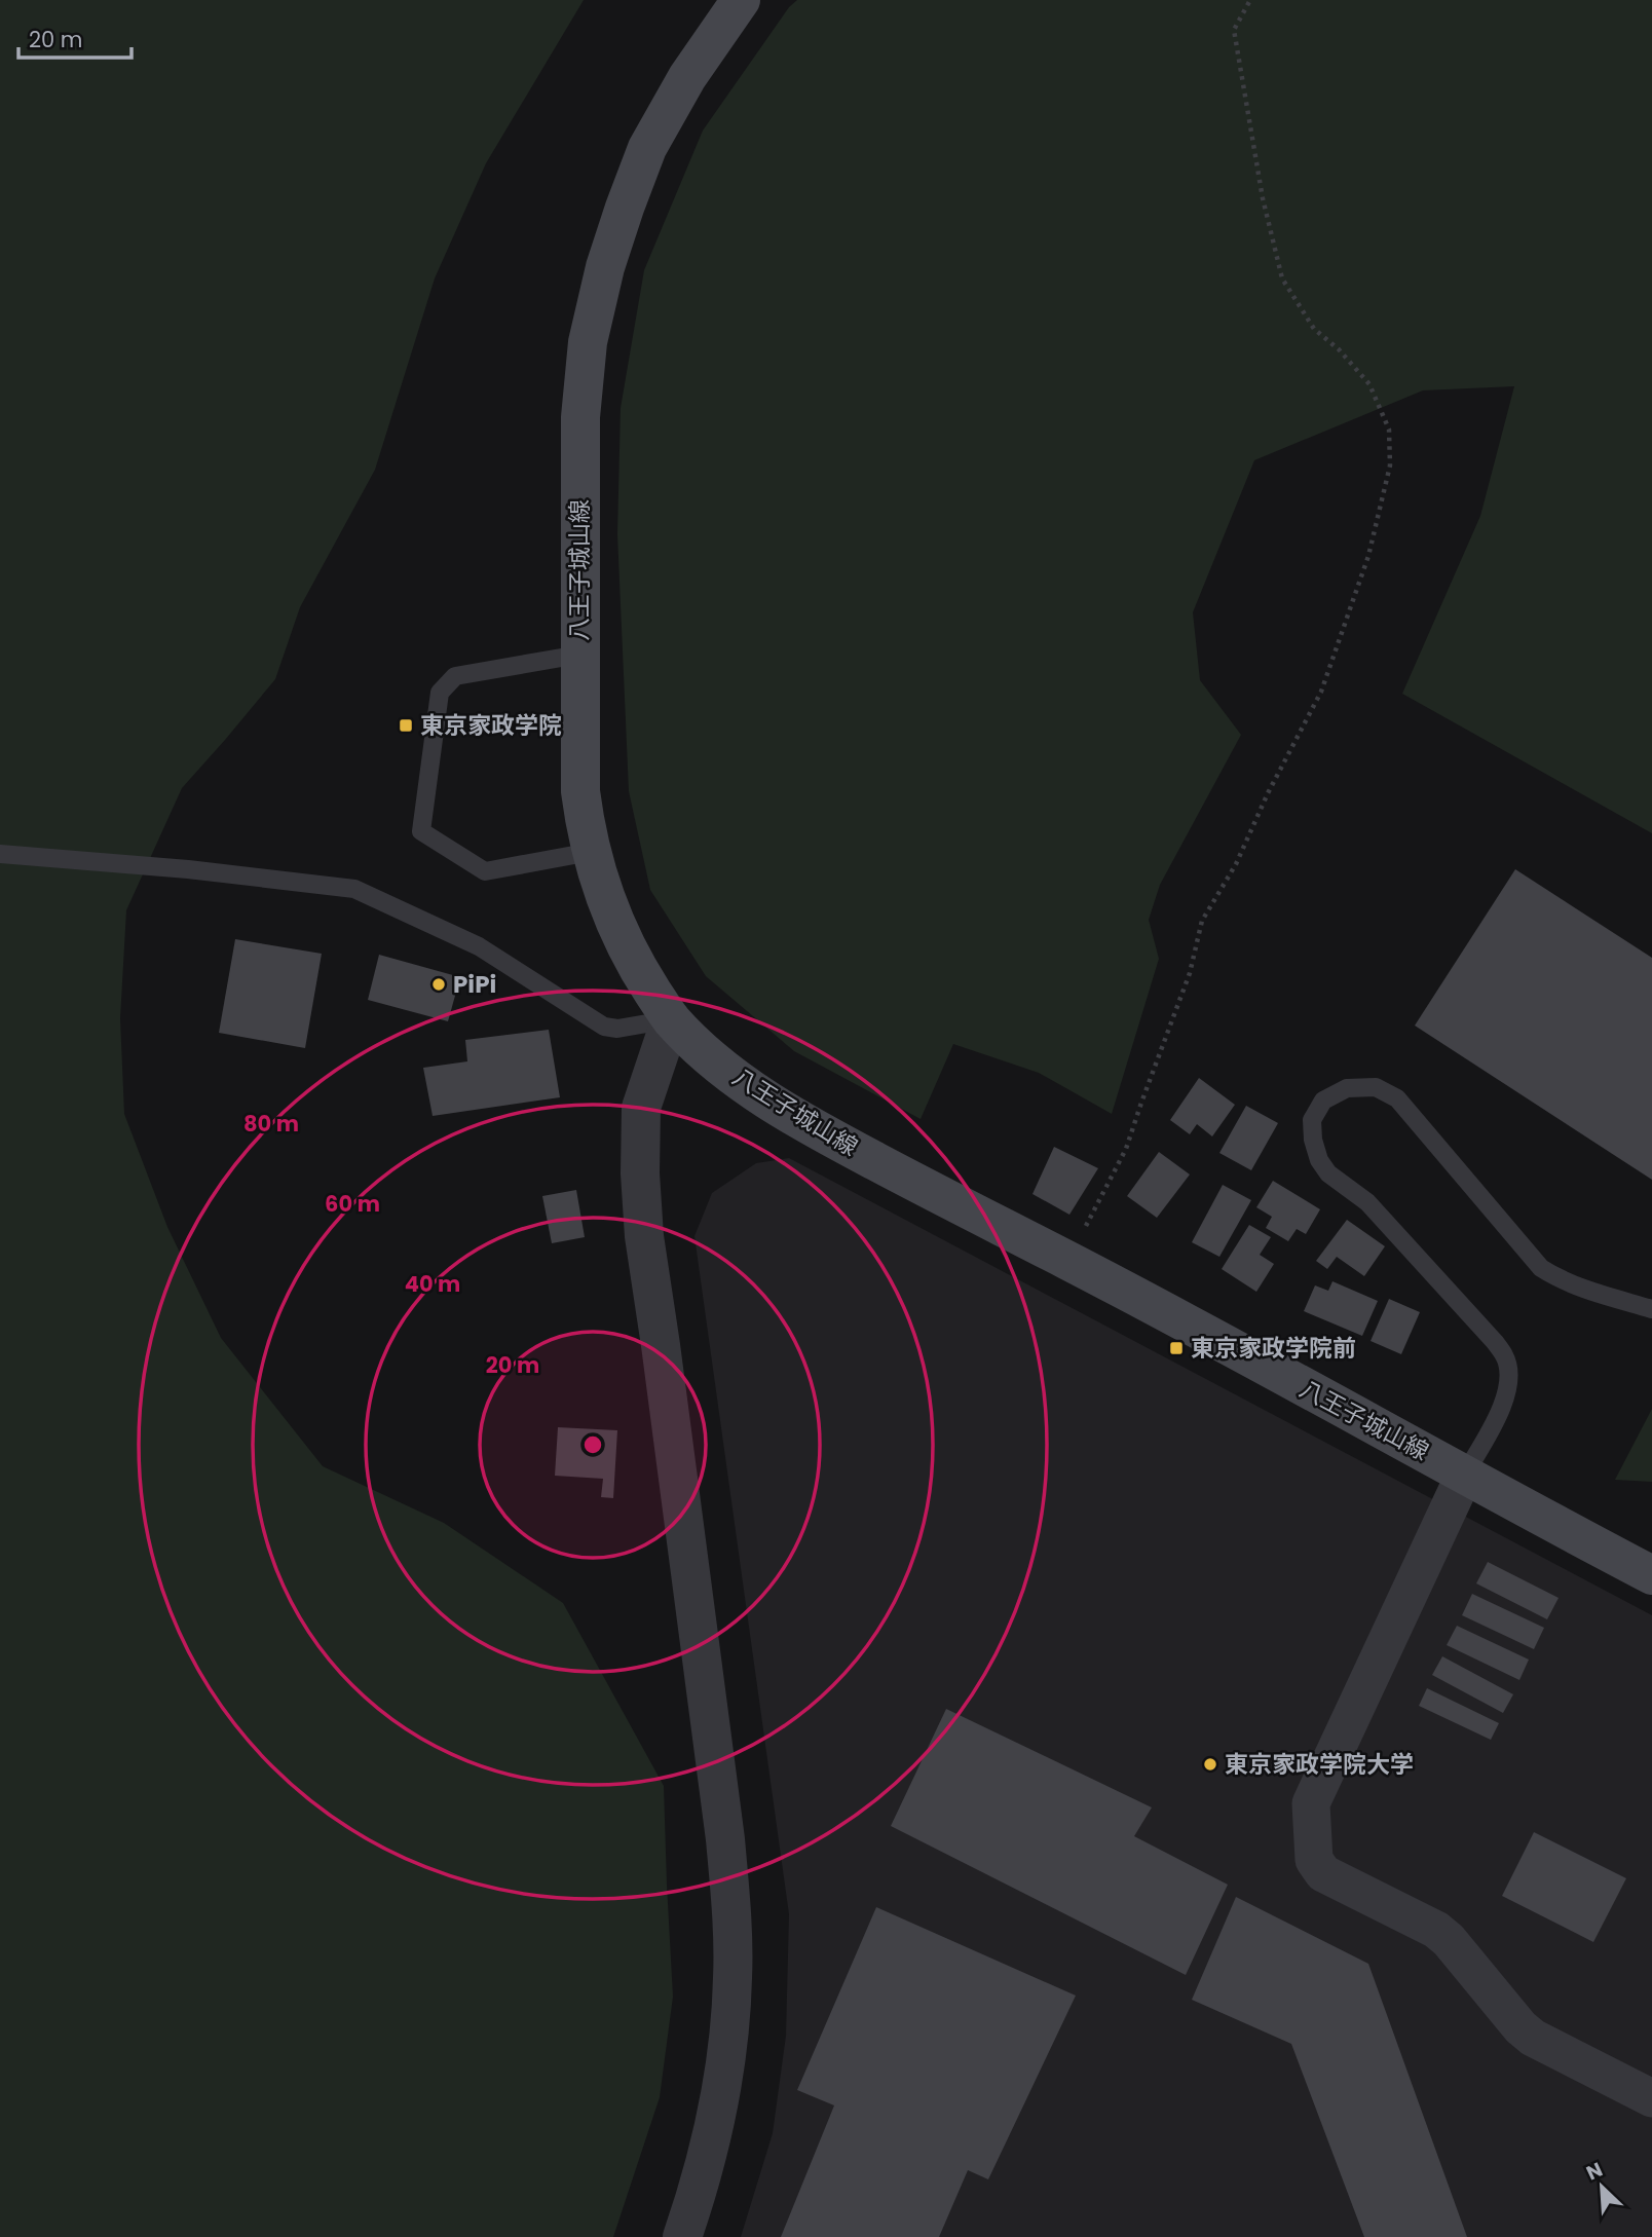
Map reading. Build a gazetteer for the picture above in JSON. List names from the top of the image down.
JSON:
{
  "streets": {
    "main road": ["八王子城山線"]
  },
  "places": {
    "transit": ["東京家政学院", "東京家政学院前"],
    "other": ["PiPi", "東京家政学院大学"]
  },
  "scale_bar": "20 m",
  "north": "top left",
  "rings": [
    "80 m",
    "60 m",
    "40 m",
    "20 m"
  ]
}
